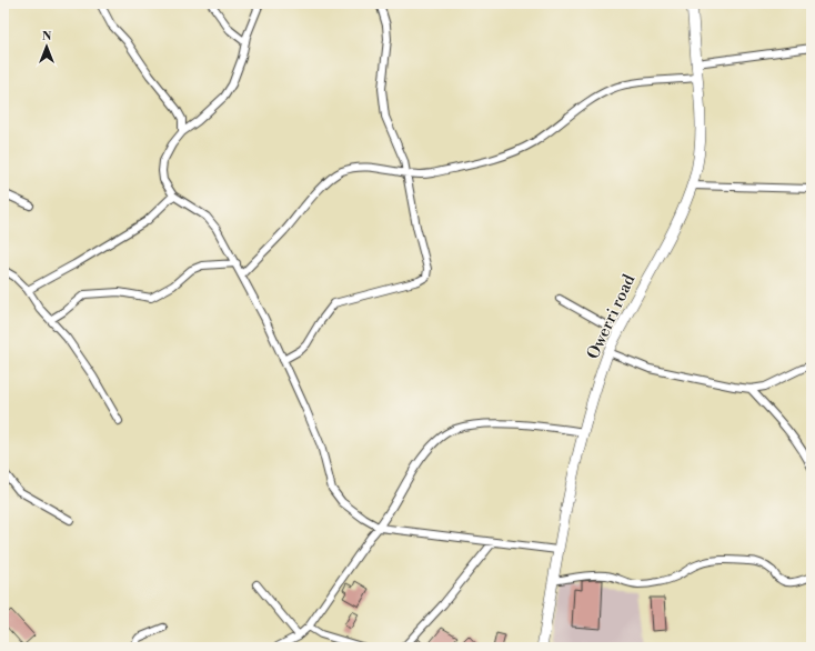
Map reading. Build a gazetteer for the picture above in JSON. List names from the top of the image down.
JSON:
{
  "streets": {
    "main road": ["Owerri road"]
  },
  "north": "top"
}
